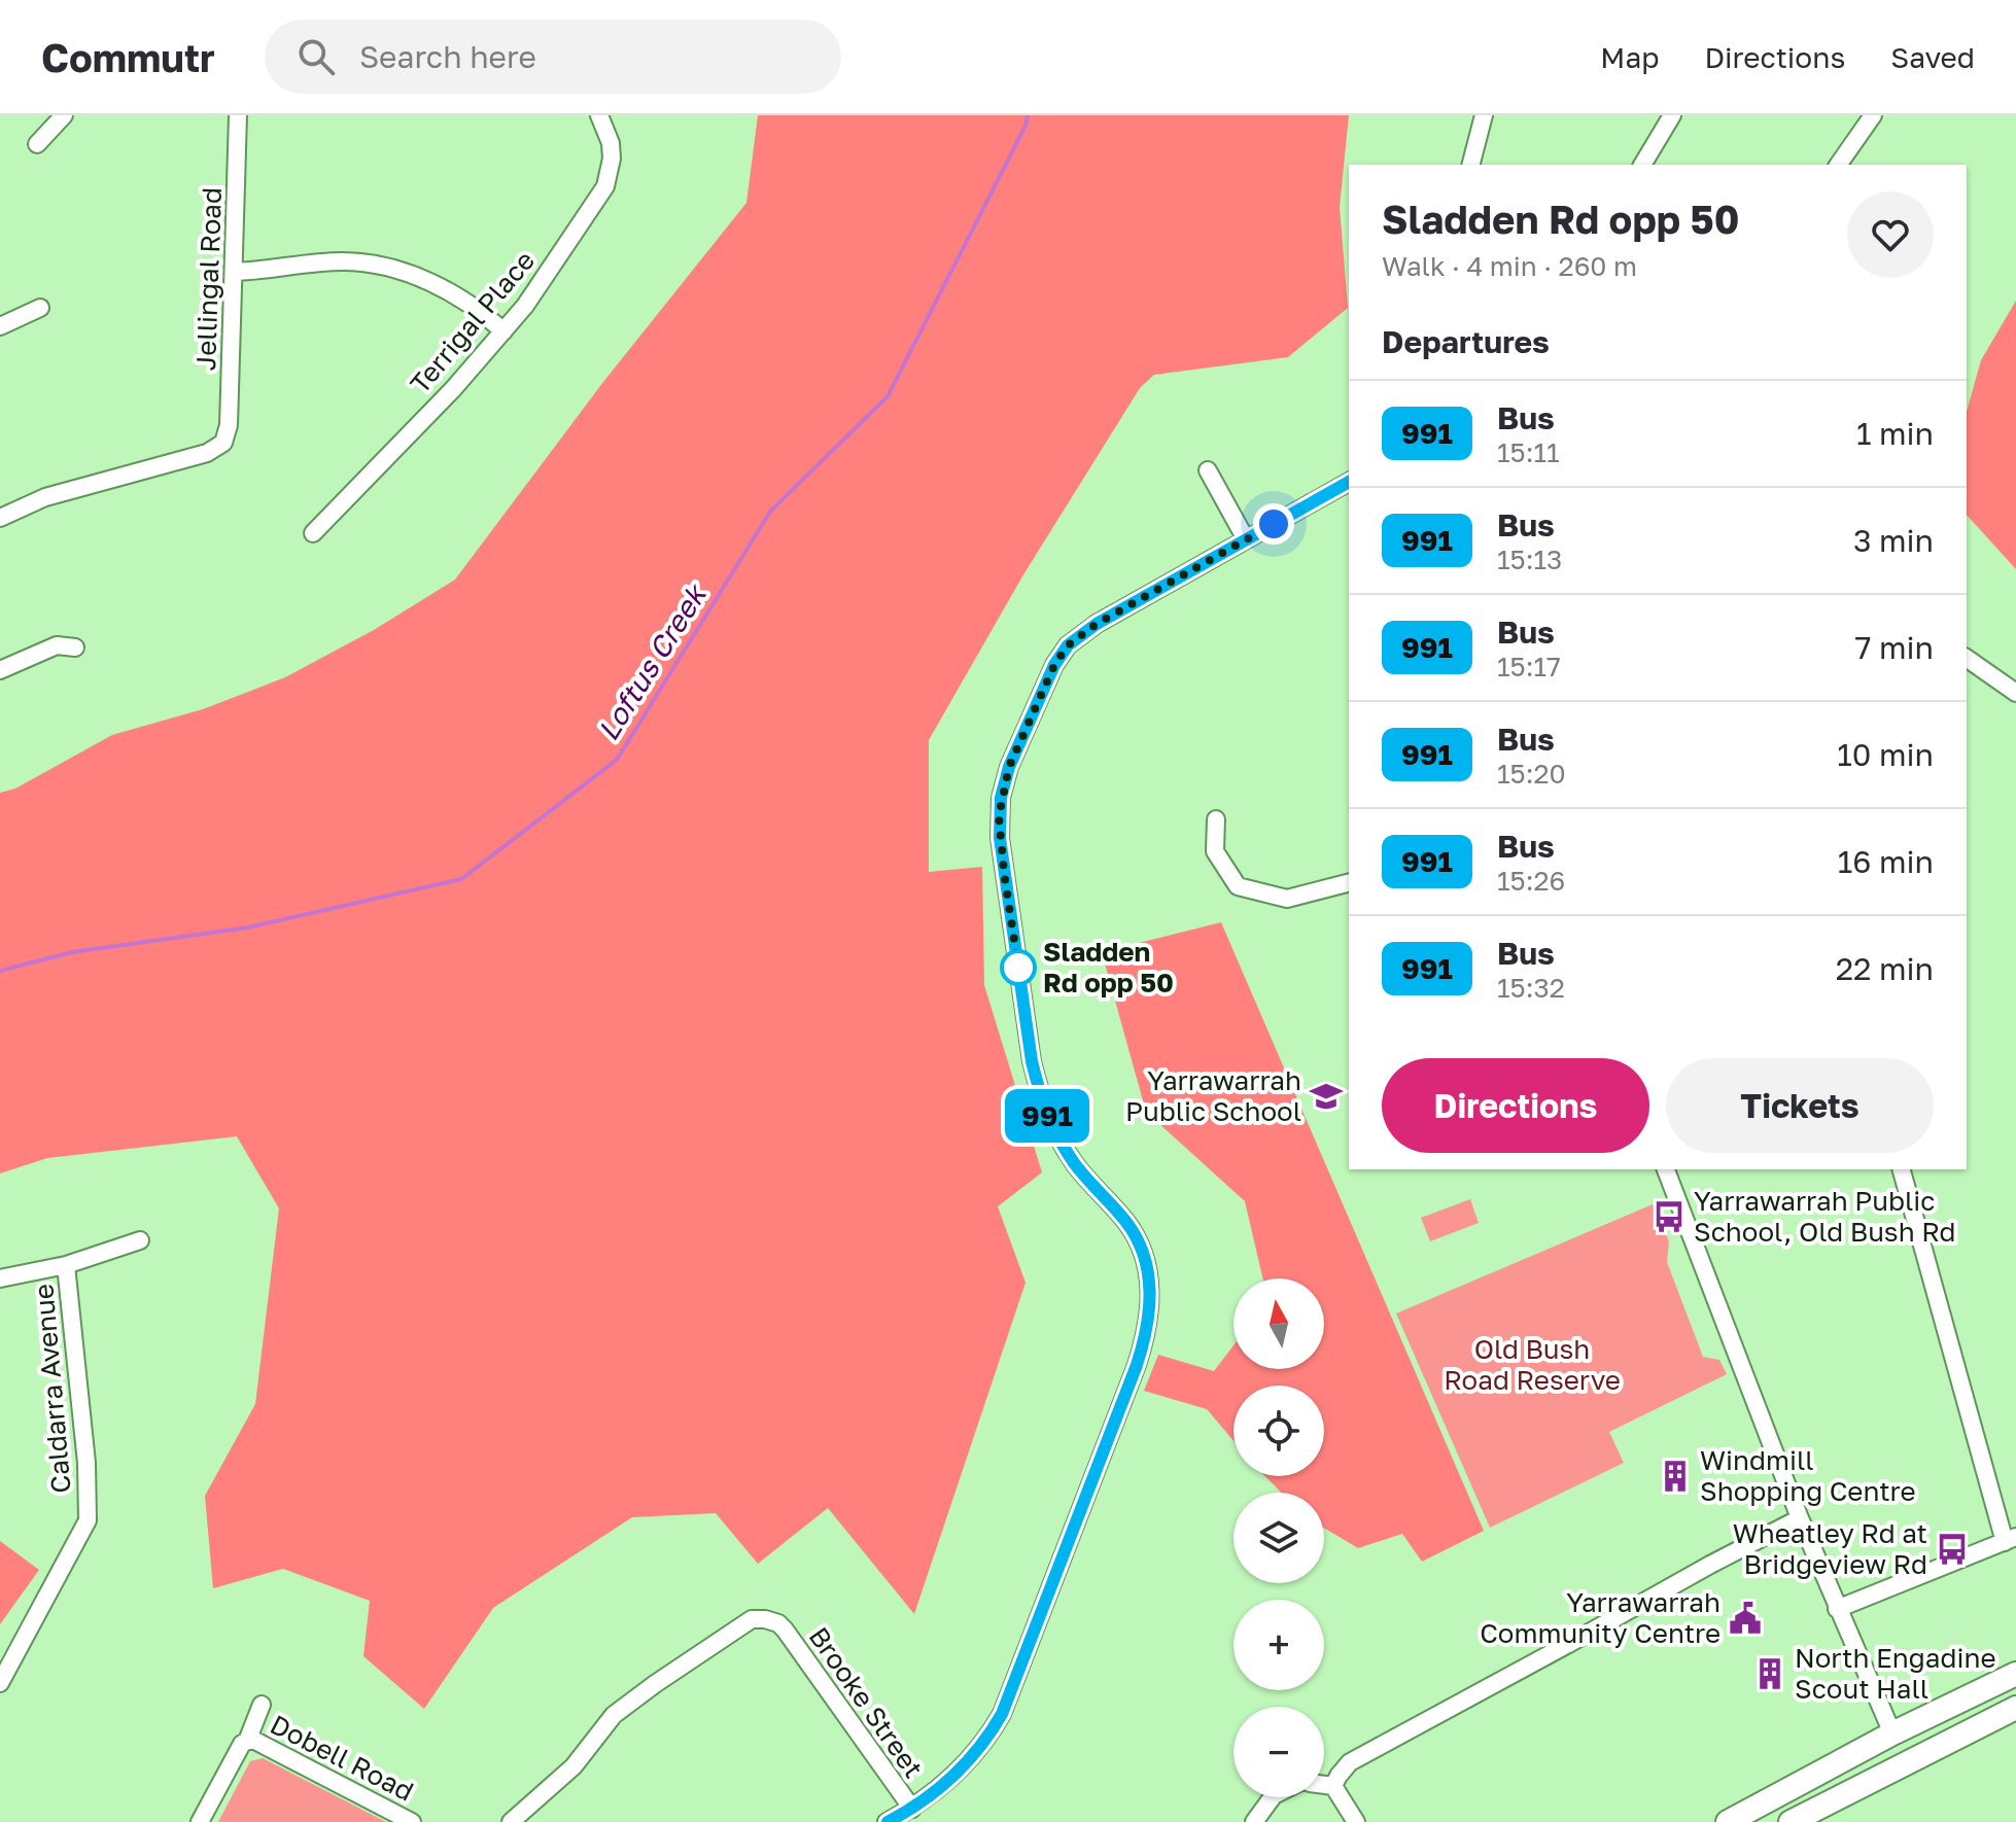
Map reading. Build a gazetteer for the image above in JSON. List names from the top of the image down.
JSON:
{
  "streets": {
    "street": [
      "Jellingal Road",
      "Terrigal Place",
      "Caldarra Avenue",
      "Brooke Street",
      "Dobell Road"
    ]
  },
  "water": ["Loftus Creek"],
  "parks": ["Old Bush Road Reserve"],
  "places": {
    "other": ["Sladden Rd opp 50"],
    "school or university": ["Yarrawarrah Public School"],
    "bus stop": ["Yarrawarrah Public School, Old Bush Rd", "Wheatley Rd at Bridgeview Rd"],
    "building": ["Windmill Shopping Centre", "North Engadine Scout Hall"],
    "public building": ["Yarrawarrah Community Centre"]
  },
  "lines": ["bus line 991"],
  "north": "top",
  "page": {
    "header": "Commutr",
    "search": "Search here",
    "nav": ["Map", "Directions", "Saved"],
    "on_map": "991",
    "heading": [
      ["Sladden Rd opp 50", "Walk · 4 min · 260 m"],
      "Departures"
    ],
    "list": [
      {
        "mark": "991",
        "name": "Bus",
        "note": "15:11",
        "value": "1 min"
      },
      {
        "mark": "991",
        "name": "Bus",
        "note": "15:13",
        "value": "3 min"
      },
      {
        "mark": "991",
        "name": "Bus",
        "note": "15:17",
        "value": "7 min"
      },
      {
        "mark": "991",
        "name": "Bus",
        "note": "15:20",
        "value": "10 min"
      },
      {
        "mark": "991",
        "name": "Bus",
        "note": "15:26",
        "value": "16 min"
      },
      {
        "mark": "991",
        "name": "Bus",
        "note": "15:32",
        "value": "22 min"
      }
    ],
    "buttons": ["Directions", "Tickets"],
    "map_buttons": ["+", "−"]
  }
}
